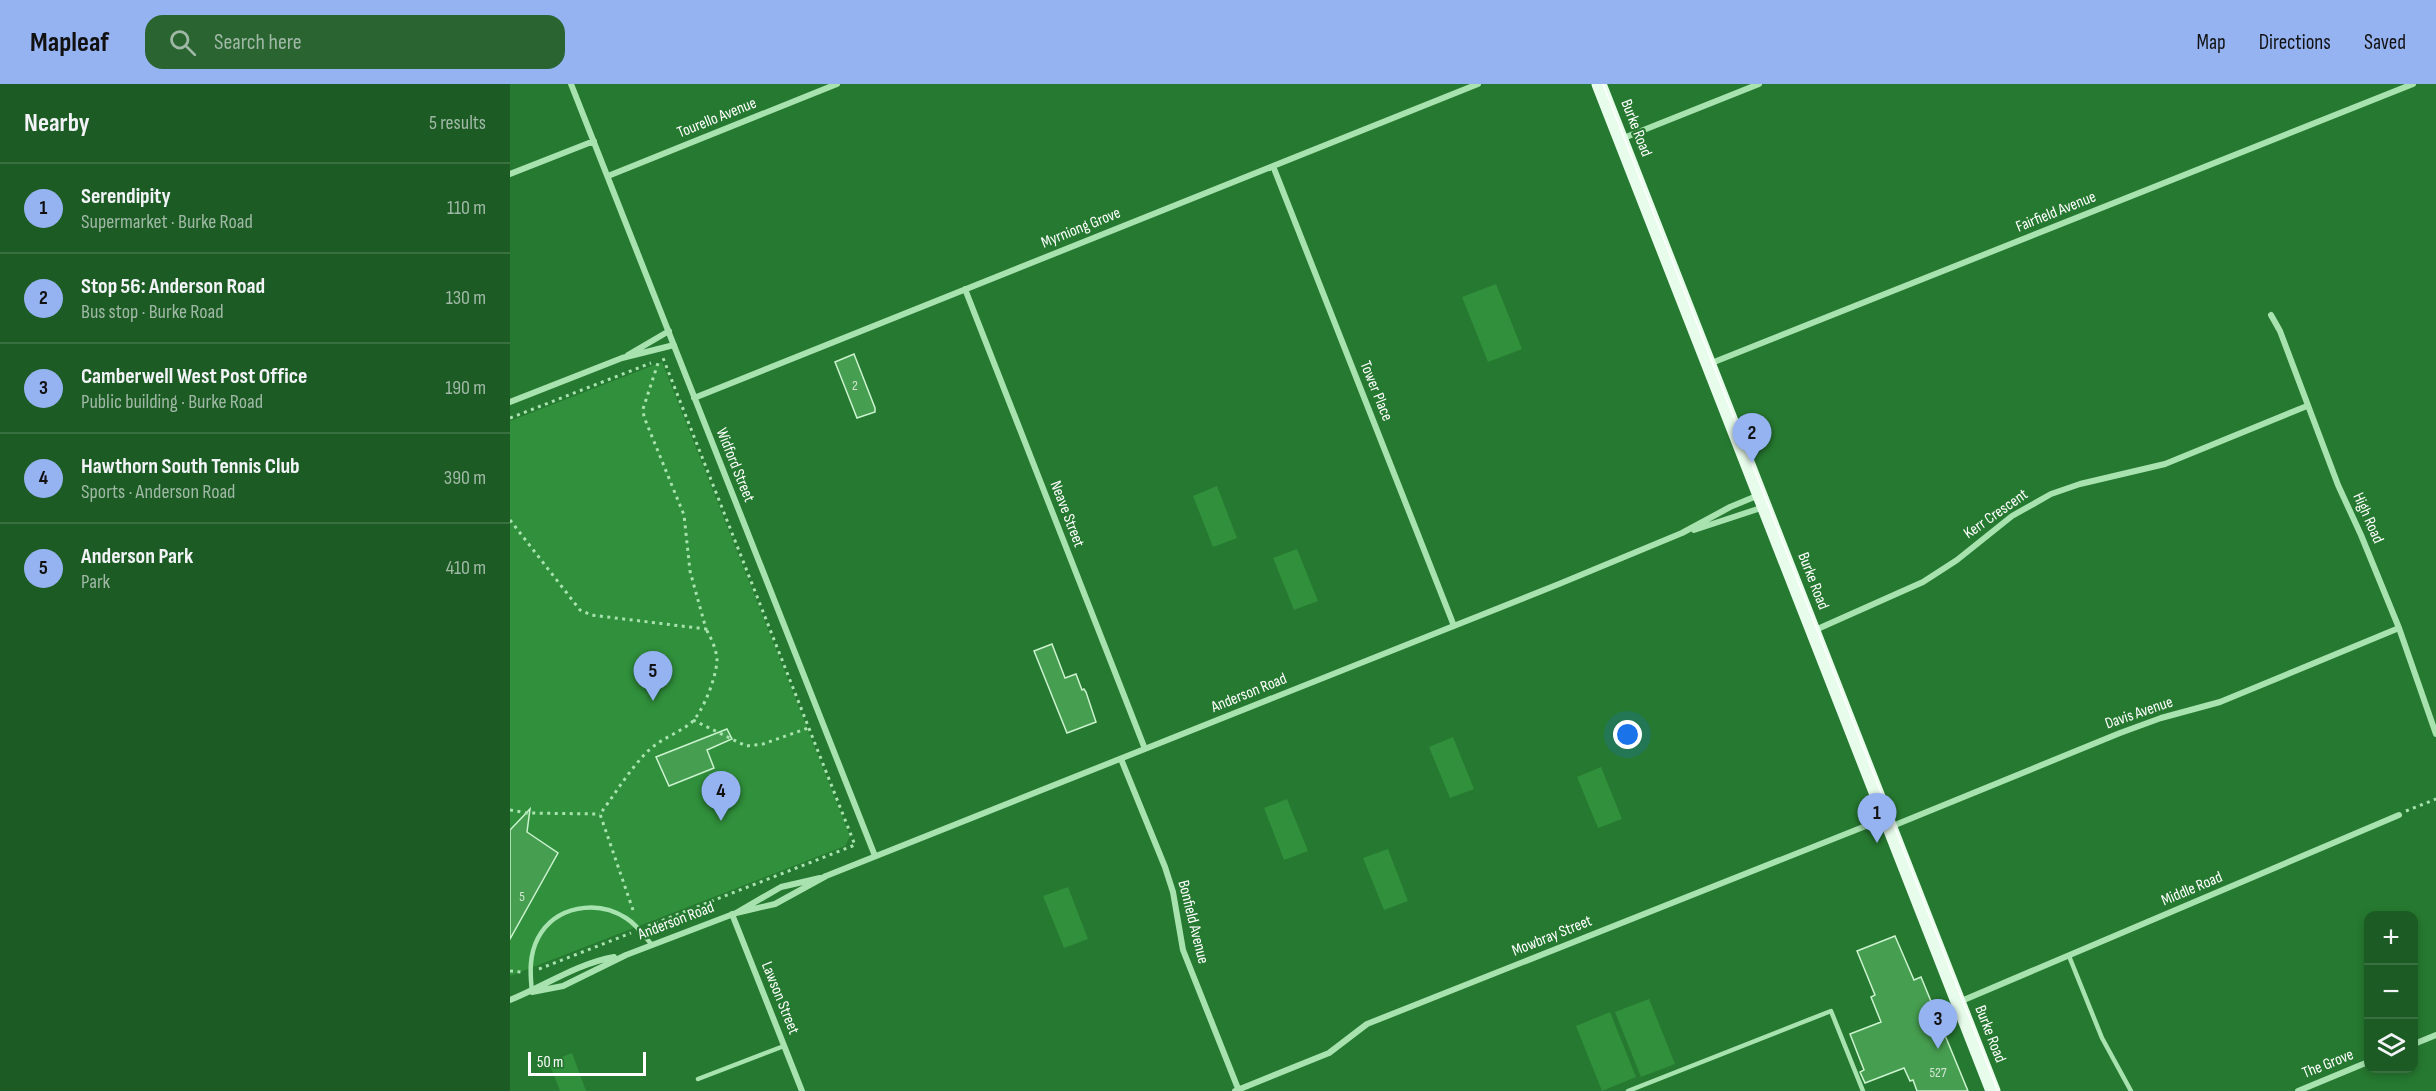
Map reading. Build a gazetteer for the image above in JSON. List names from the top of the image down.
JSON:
{
  "streets": {
    "main road": ["Burke Road"],
    "street": [
      "Tourello Avenue",
      "Fairfield Avenue",
      "Myrniong Grove",
      "Tower Place",
      "Widford Street",
      "Neave Street",
      "Kerr Crescent",
      "High Road",
      "Anderson Road",
      "Davis Avenue",
      "Middle Road",
      "Bonfield Avenue",
      "Mowbray Street",
      "Lawson Street",
      "The Grove"
    ]
  },
  "crossings": [
    ["Tourello Avenue", "Widford Street"],
    ["Burke Road", "Fairfield Avenue"],
    ["Burke Road", "Kerr Crescent"],
    ["Burke Road", "Anderson Road"],
    ["Burke Road", "Davis Avenue"],
    ["Burke Road", "Middle Road"],
    ["Burke Road", "Mowbray Street"],
    ["Myrniong Grove", "Tower Place"],
    ["Myrniong Grove", "Widford Street"],
    ["Myrniong Grove", "Neave Street"],
    ["Tower Place", "Anderson Road"],
    ["Widford Street", "Anderson Road"],
    ["Neave Street", "Anderson Road"],
    ["Kerr Crescent", "High Road"],
    ["High Road", "Davis Avenue"],
    ["Anderson Road", "Bonfield Avenue"],
    ["Anderson Road", "Lawson Street"],
    ["Davis Avenue", "Mowbray Street"],
    ["Bonfield Avenue", "Mowbray Street"]
  ],
  "house_numbers": ["2", "5", "527"],
  "scale_bar": "50 m",
  "page": {
    "header": "Mapleaf",
    "search": "Search here",
    "nav": ["Map", "Directions", "Saved"],
    "heading": ["Nearby", "5 results"],
    "list": [
      {
        "mark": "1",
        "name": "Serendipity",
        "note": "Supermarket · Burke Road",
        "value": "110 m"
      },
      {
        "mark": "2",
        "name": "Stop 56: Anderson Road",
        "note": "Bus stop · Burke Road",
        "value": "130 m"
      },
      {
        "mark": "3",
        "name": "Camberwell West Post Office",
        "note": "Public building · Burke Road",
        "value": "190 m"
      },
      {
        "mark": "4",
        "name": "Hawthorn South Tennis Club",
        "note": "Sports · Anderson Road",
        "value": "390 m"
      },
      {
        "mark": "5",
        "name": "Anderson Park",
        "note": "Park",
        "value": "410 m"
      }
    ],
    "pins": [
      "2",
      "5",
      "4",
      "1",
      "3"
    ],
    "map_buttons": ["+", "−"],
    "scale": "50 m"
  }
}
